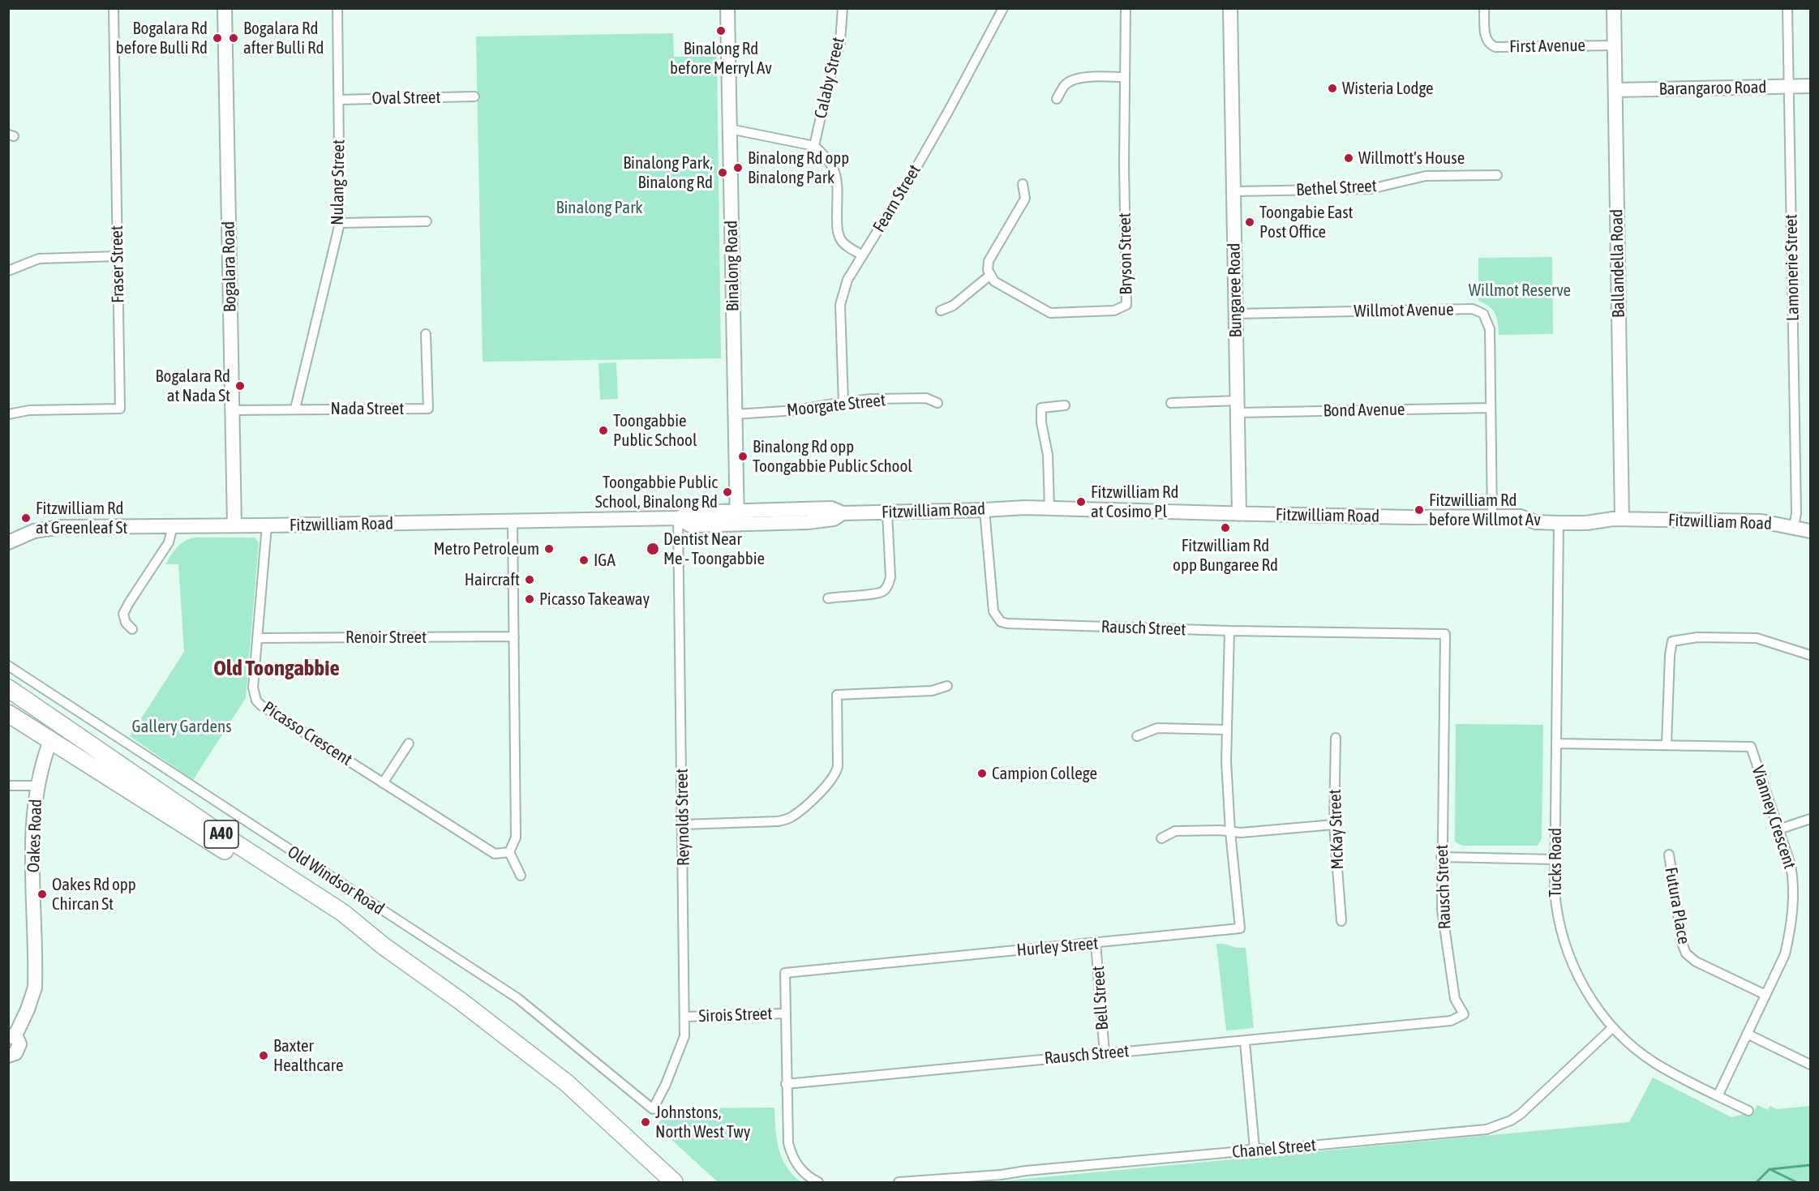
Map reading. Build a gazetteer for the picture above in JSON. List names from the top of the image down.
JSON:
{
  "streets": {
    "highway": ["A40", "Oakes Road", "Old Windsor Road"],
    "street": [
      "First Avenue",
      "Calaby Street",
      "Barangaroo Road",
      "Oval Street",
      "Nulang Street",
      "Bethel Street",
      "Fearn Street",
      "Bryson Street",
      "Ballandella Road",
      "Fraser Street",
      "Binalong Road",
      "Bogalara Road",
      "Lamonerie Street",
      "Bungaree Road",
      "Willmot Avenue",
      "Moorgate Street",
      "Nada Street",
      "Bond Avenue",
      "Fitzwilliam Road",
      "Rausch Street",
      "Renoir Street",
      "Picasso Crescent",
      "Reynolds Street",
      "Vianney Crescent",
      "McKay Street",
      "Tucks Road",
      "Futura Place",
      "Hurley Street",
      "Bell Street",
      "Sirois Street",
      "Chanel Street"
    ]
  },
  "crossings": [
    ["First Avenue", "Ballandella Road"],
    ["Barangaroo Road", "Ballandella Road"],
    ["Barangaroo Road", "Lamonerie Street"],
    ["Oval Street", "Nulang Street"],
    ["Nulang Street", "Nada Street"],
    ["Bethel Street", "Bungaree Road"],
    ["Fearn Street", "Moorgate Street"],
    ["Ballandella Road", "Fitzwilliam Road"],
    ["Binalong Road", "Moorgate Street"],
    ["Binalong Road", "Fitzwilliam Road"],
    ["Bogalara Road", "Nada Street"],
    ["Bogalara Road", "Fitzwilliam Road"],
    ["Lamonerie Street", "Fitzwilliam Road"],
    ["Bungaree Road", "Willmot Avenue"],
    ["Bungaree Road", "Bond Avenue"],
    ["Bungaree Road", "Fitzwilliam Road"],
    ["Willmot Avenue", "Bond Avenue"],
    ["Willmot Avenue", "Fitzwilliam Road"],
    ["Fitzwilliam Road", "Rausch Street"],
    ["Fitzwilliam Road", "Picasso Crescent"],
    ["Fitzwilliam Road", "Reynolds Street"],
    ["Fitzwilliam Road", "Tucks Road"],
    ["Rausch Street", "Hurley Street"],
    ["Rausch Street", "Bell Street"],
    ["Renoir Street", "Picasso Crescent"],
    ["Reynolds Street", "Old Windsor Road"],
    ["Reynolds Street", "Sirois Street"],
    ["Vianney Crescent", "Tucks Road"],
    ["Vianney Crescent", "Futura Place"],
    ["Oakes Road", "Old Windsor Road"],
    ["Tucks Road", "Chanel Street"],
    ["Hurley Street", "Bell Street"],
    ["Hurley Street", "Sirois Street"]
  ],
  "districts": ["Old Toongabbie"],
  "parks": ["Binalong Park", "Willmot Reserve", "Gallery Gardens"],
  "places": [
    "Binalong Rd before Merryl Av",
    "Bogalara Rd before Bulli Rd",
    "Bogalara Rd after Bulli Rd",
    "Wisteria Lodge",
    "Willmott's House",
    "Binalong Rd opp Binalong Park",
    "Binalong Park, Binalong Rd",
    "Toongabie East Post Office",
    "Bogalara Rd at Nada St",
    "Toongabbie Public School",
    "Binalong Rd opp Toongabbie Public School",
    "Toongabbie Public School, Binalong Rd",
    "Fitzwilliam Rd at Cosimo Pl",
    "Fitzwilliam Rd before Willmot Av",
    "Fitzwilliam Rd at Greenleaf St",
    "Fitzwilliam Rd opp Bungaree Rd",
    "Metro Petroleum",
    "Dentist Near Me - Toongabbie",
    "IGA",
    "Haircraft",
    "Picasso Takeaway",
    "Campion College",
    "Oakes Rd opp Chircan St",
    "Baxter Healthcare",
    "Johnstons, North West Twy"
  ]
}
